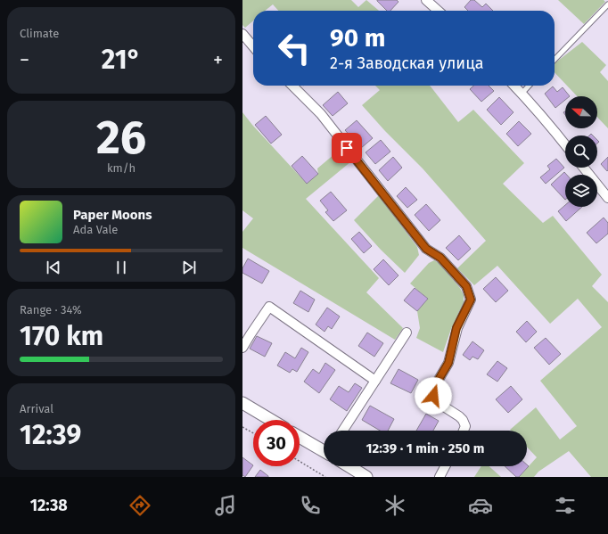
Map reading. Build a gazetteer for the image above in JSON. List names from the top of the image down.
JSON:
{
  "north": "left",
  "page": {
    "tile": [
      "Climate",
      ["26", "km/h"],
      ["Range · 34%", "170 km"],
      ["Arrival", "12:39"]
    ],
    "turn": ["90 m", "2-я Заводская улица"],
    "heat": ["−", "21°", "+"],
    "song": ["Paper Moons", "Ada Vale"],
    "limit": "30",
    "trip": "12:39 · 1 min · 250 m",
    "tabs": "12:38"
  }
}
